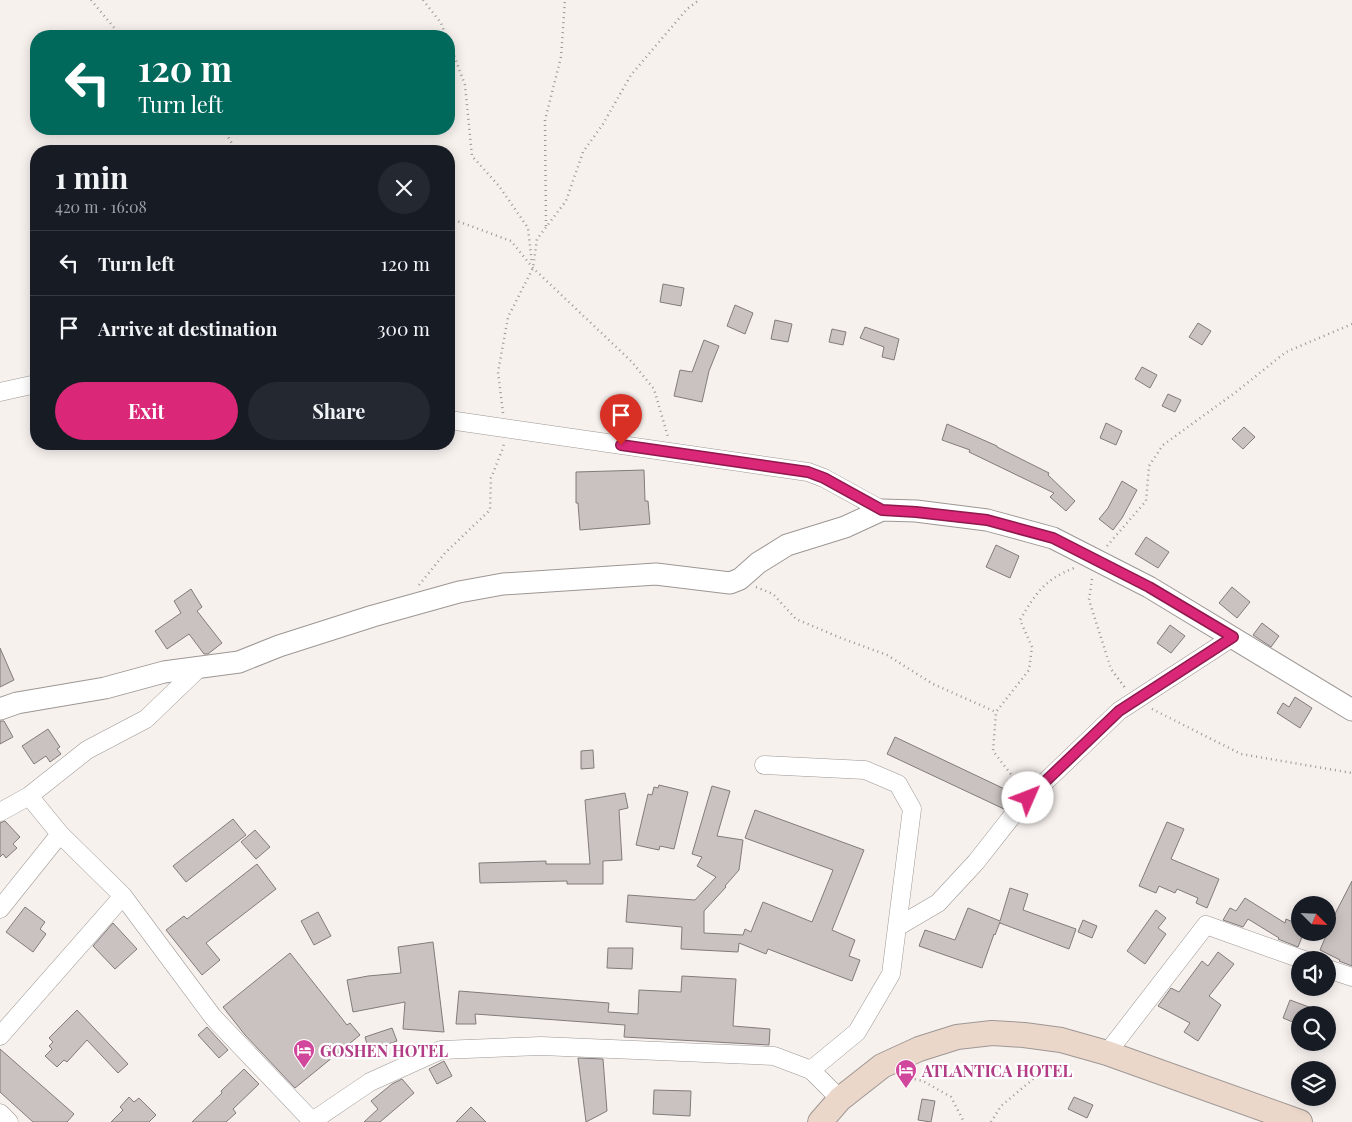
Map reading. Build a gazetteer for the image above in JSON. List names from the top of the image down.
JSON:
{
  "places": {
    "hotel": ["GOSHEN HOTEL", "ATLANTICA HOTEL"]
  },
  "north": "bottom right",
  "page": {
    "turn": ["120 m", "Turn left"],
    "heading": ["1 min", "420 m · 16:08"],
    "list": [
      {
        "name": "Turn left",
        "value": "120 m"
      },
      {
        "name": "Arrive at destination",
        "value": "300 m"
      }
    ],
    "buttons": ["Exit", "Share"]
  }
}
